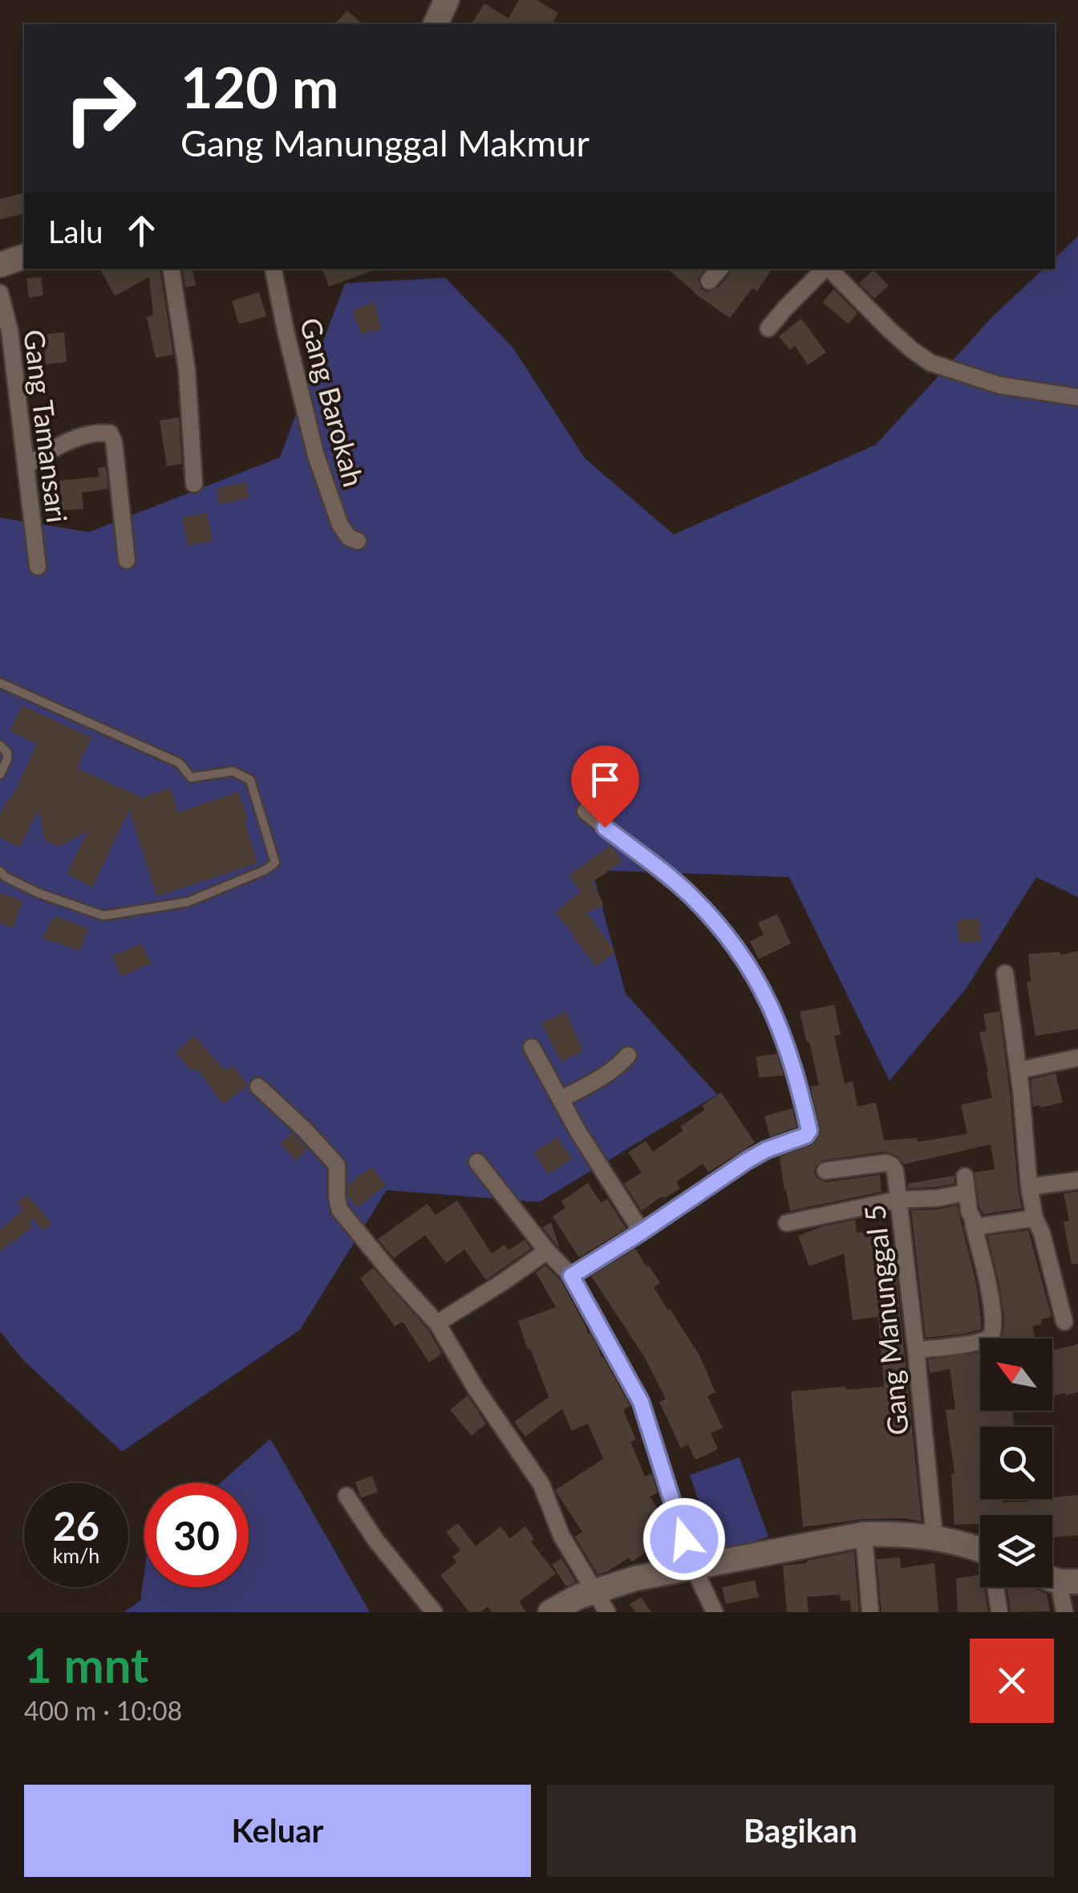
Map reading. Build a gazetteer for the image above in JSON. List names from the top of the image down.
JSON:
{
  "streets": {
    "street": ["Gang Barokah", "Gang Tamansari", "Gang Manunggal 5"]
  },
  "north": "top left",
  "page": {
    "turn": ["120 m", "Gang Manunggal Makmur"],
    "then": "Lalu",
    "speed": "26 km/h",
    "limit": "30",
    "heading": ["1 mnt", "400 m · 10:08"],
    "buttons": ["Keluar", "Bagikan"]
  }
}
